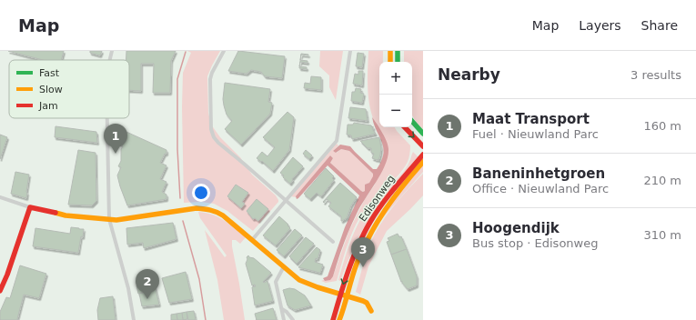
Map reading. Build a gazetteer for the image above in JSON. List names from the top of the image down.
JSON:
{
  "streets": {
    "street": ["Edisonweg"]
  },
  "legend": ["Fast", "Slow", "Jam"],
  "page": {
    "header": "Map",
    "nav": ["Map", "Layers", "Share"],
    "heading": ["Nearby", "3 results"],
    "map_buttons": ["+", "−"],
    "list": [
      {
        "mark": "1",
        "name": "Maat Transport",
        "note": "Fuel · Nieuwland Parc",
        "value": "160 m"
      },
      {
        "mark": "2",
        "name": "Baneninhetgroen",
        "note": "Office · Nieuwland Parc",
        "value": "210 m"
      },
      {
        "mark": "3",
        "name": "Hoogendijk",
        "note": "Bus stop · Edisonweg",
        "value": "310 m"
      }
    ],
    "pins": ["1", "3", "2"]
  }
}
